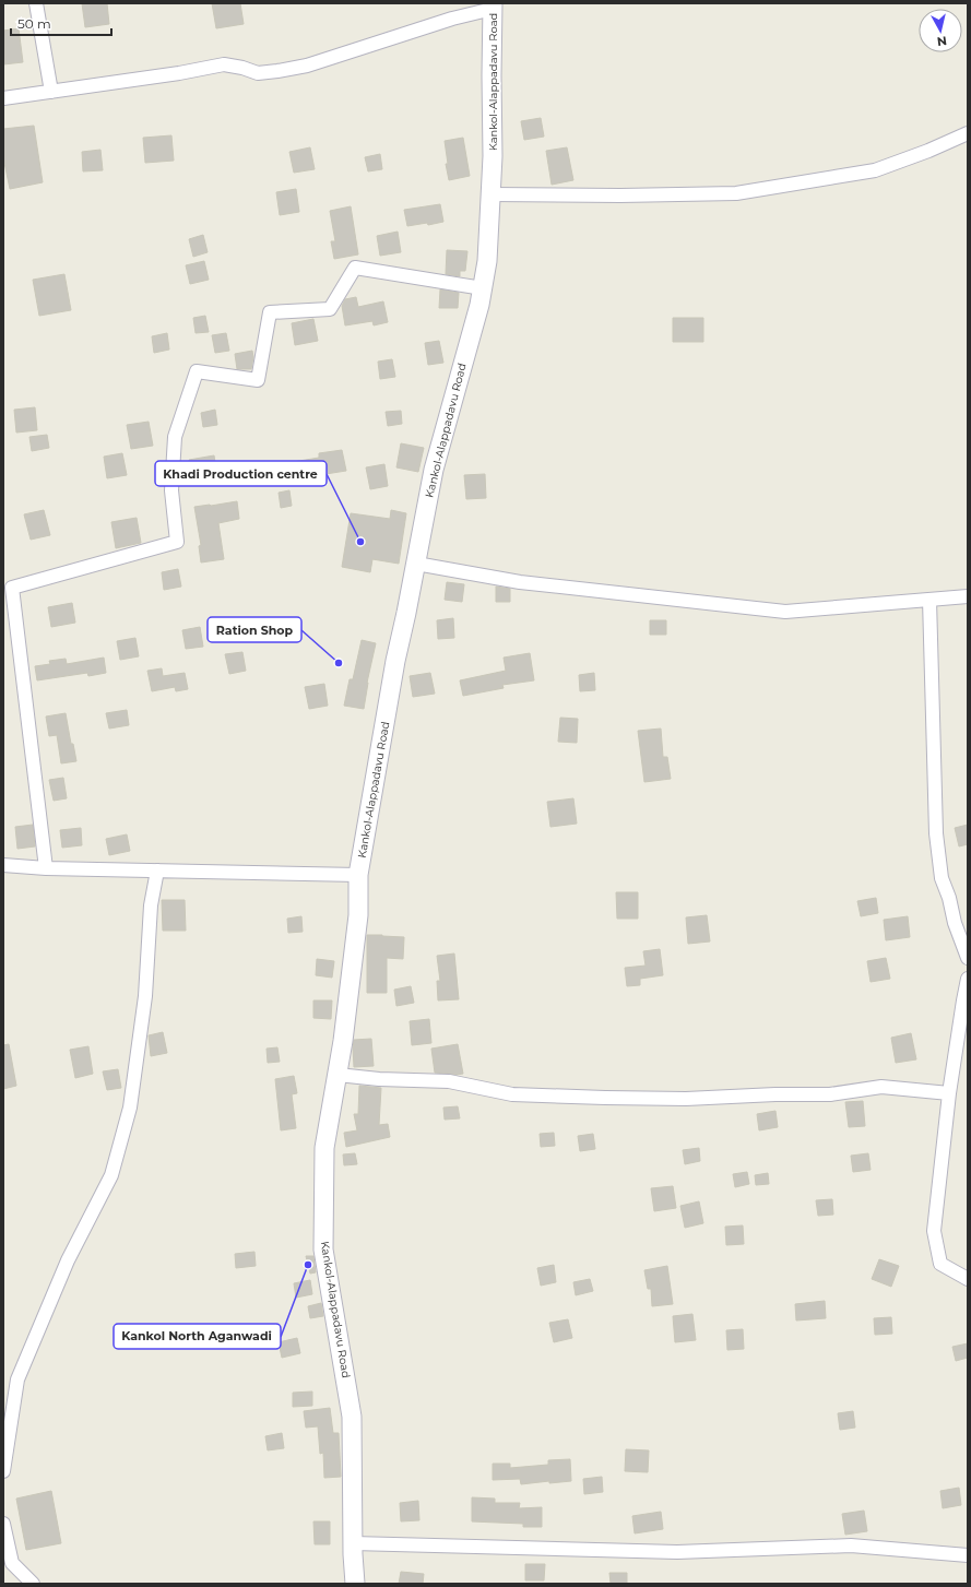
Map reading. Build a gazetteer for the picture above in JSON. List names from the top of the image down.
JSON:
{
  "streets": {
    "main road": ["Kankol-Alappadavu Road"]
  },
  "places": ["Khadi Production centre", "Ration Shop", "Kankol North Aganwadi"],
  "scale_bar": "50 m",
  "north": "bottom"
}
